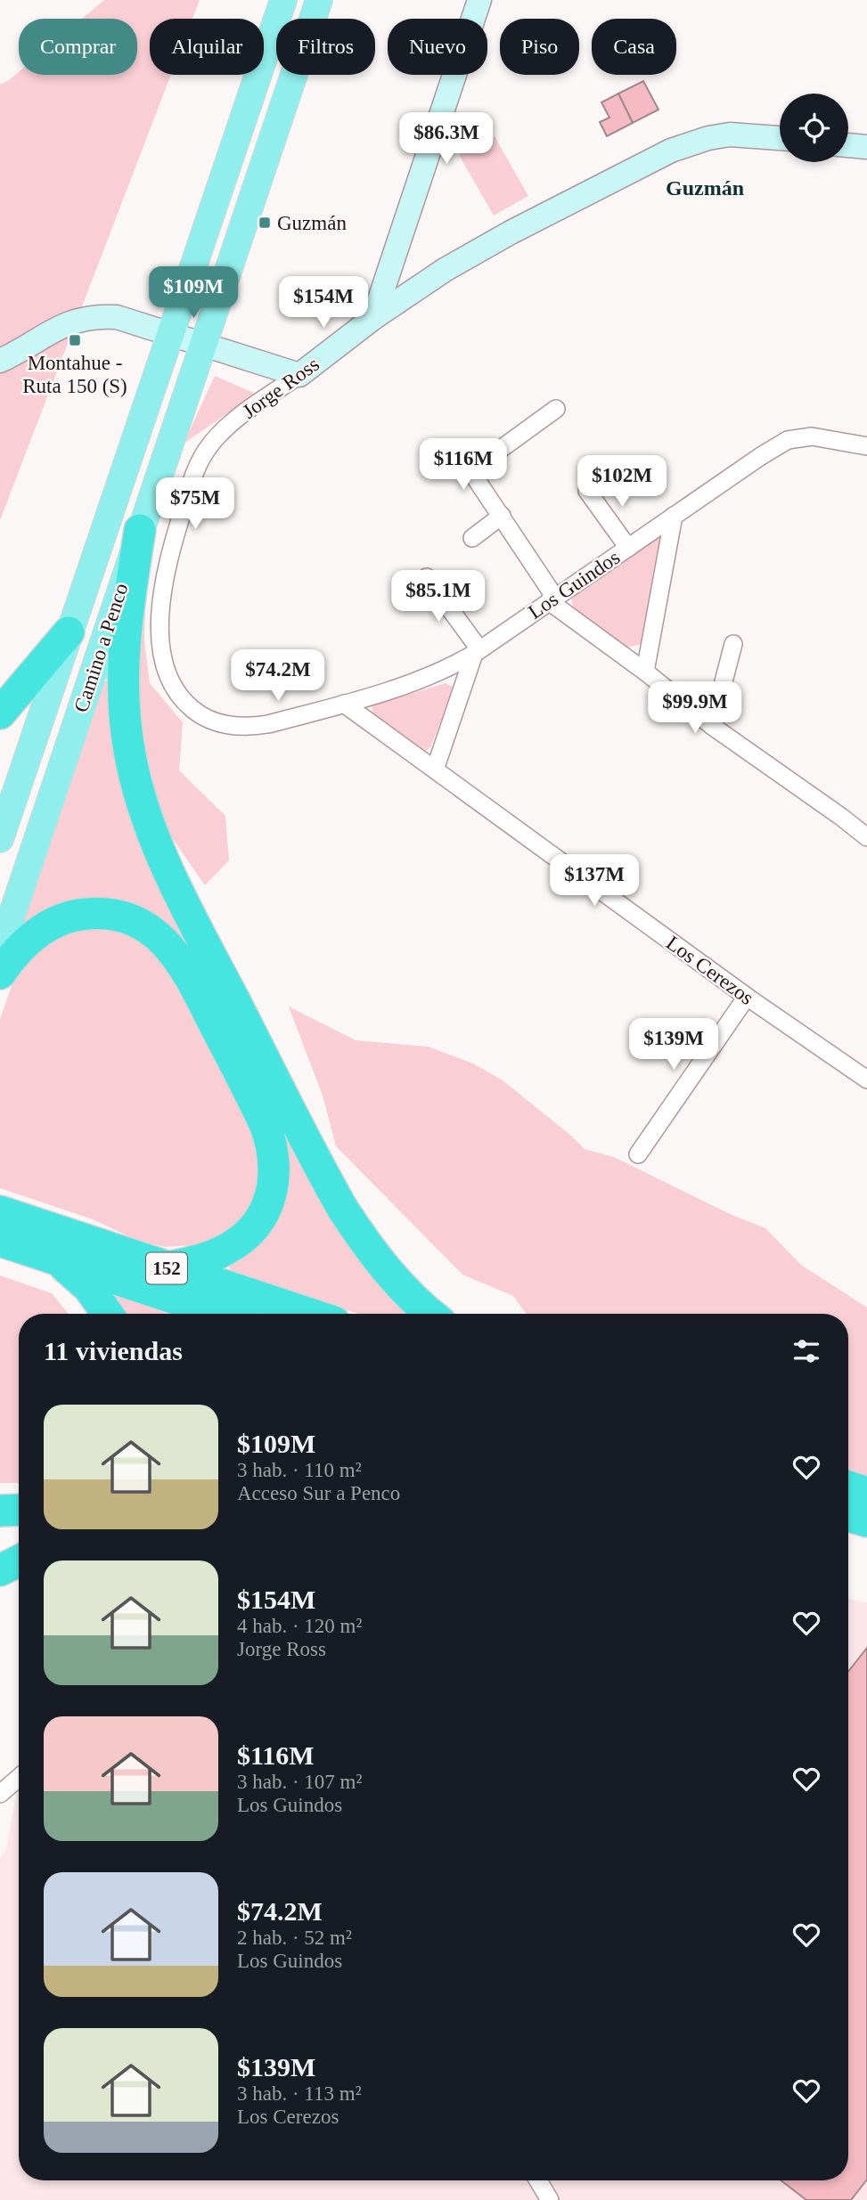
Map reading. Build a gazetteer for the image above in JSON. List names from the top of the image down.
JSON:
{
  "streets": {
    "highway": ["152"],
    "main road": ["Jorge Ross", "Camino a Penco"],
    "street": ["Los Guindos", "Los Cerezos"]
  },
  "crossings": [
    ["Jorge Ross", "Los Guindos"],
    ["Los Guindos", "Los Cerezos"]
  ],
  "districts": ["Guzmán"],
  "places": {
    "transit": ["Guzmán", "Montahue - Ruta 150 (S)"]
  },
  "page": {
    "chip": [
      "Comprar",
      "Alquilar",
      "Filtros",
      "Nuevo",
      "Piso",
      "Casa"
    ],
    "price": [
      "$86.3M",
      "$109M",
      "$154M",
      "$116M",
      "$102M",
      "$75M",
      "$85.1M",
      "$74.2M",
      "$99.9M",
      "$137M",
      "$139M"
    ],
    "heading": "11 viviendas",
    "list": [
      {
        "name": "$109M",
        "note": "3 hab. · 110 m² · Acceso Sur a Penco"
      },
      {
        "name": "$154M",
        "note": "4 hab. · 120 m² · Jorge Ross"
      },
      {
        "name": "$116M",
        "note": "3 hab. · 107 m² · Los Guindos"
      },
      {
        "name": "$74.2M",
        "note": "2 hab. · 52 m² · Los Guindos"
      },
      {
        "name": "$139M",
        "note": "3 hab. · 113 m² · Los Cerezos"
      }
    ]
  }
}
